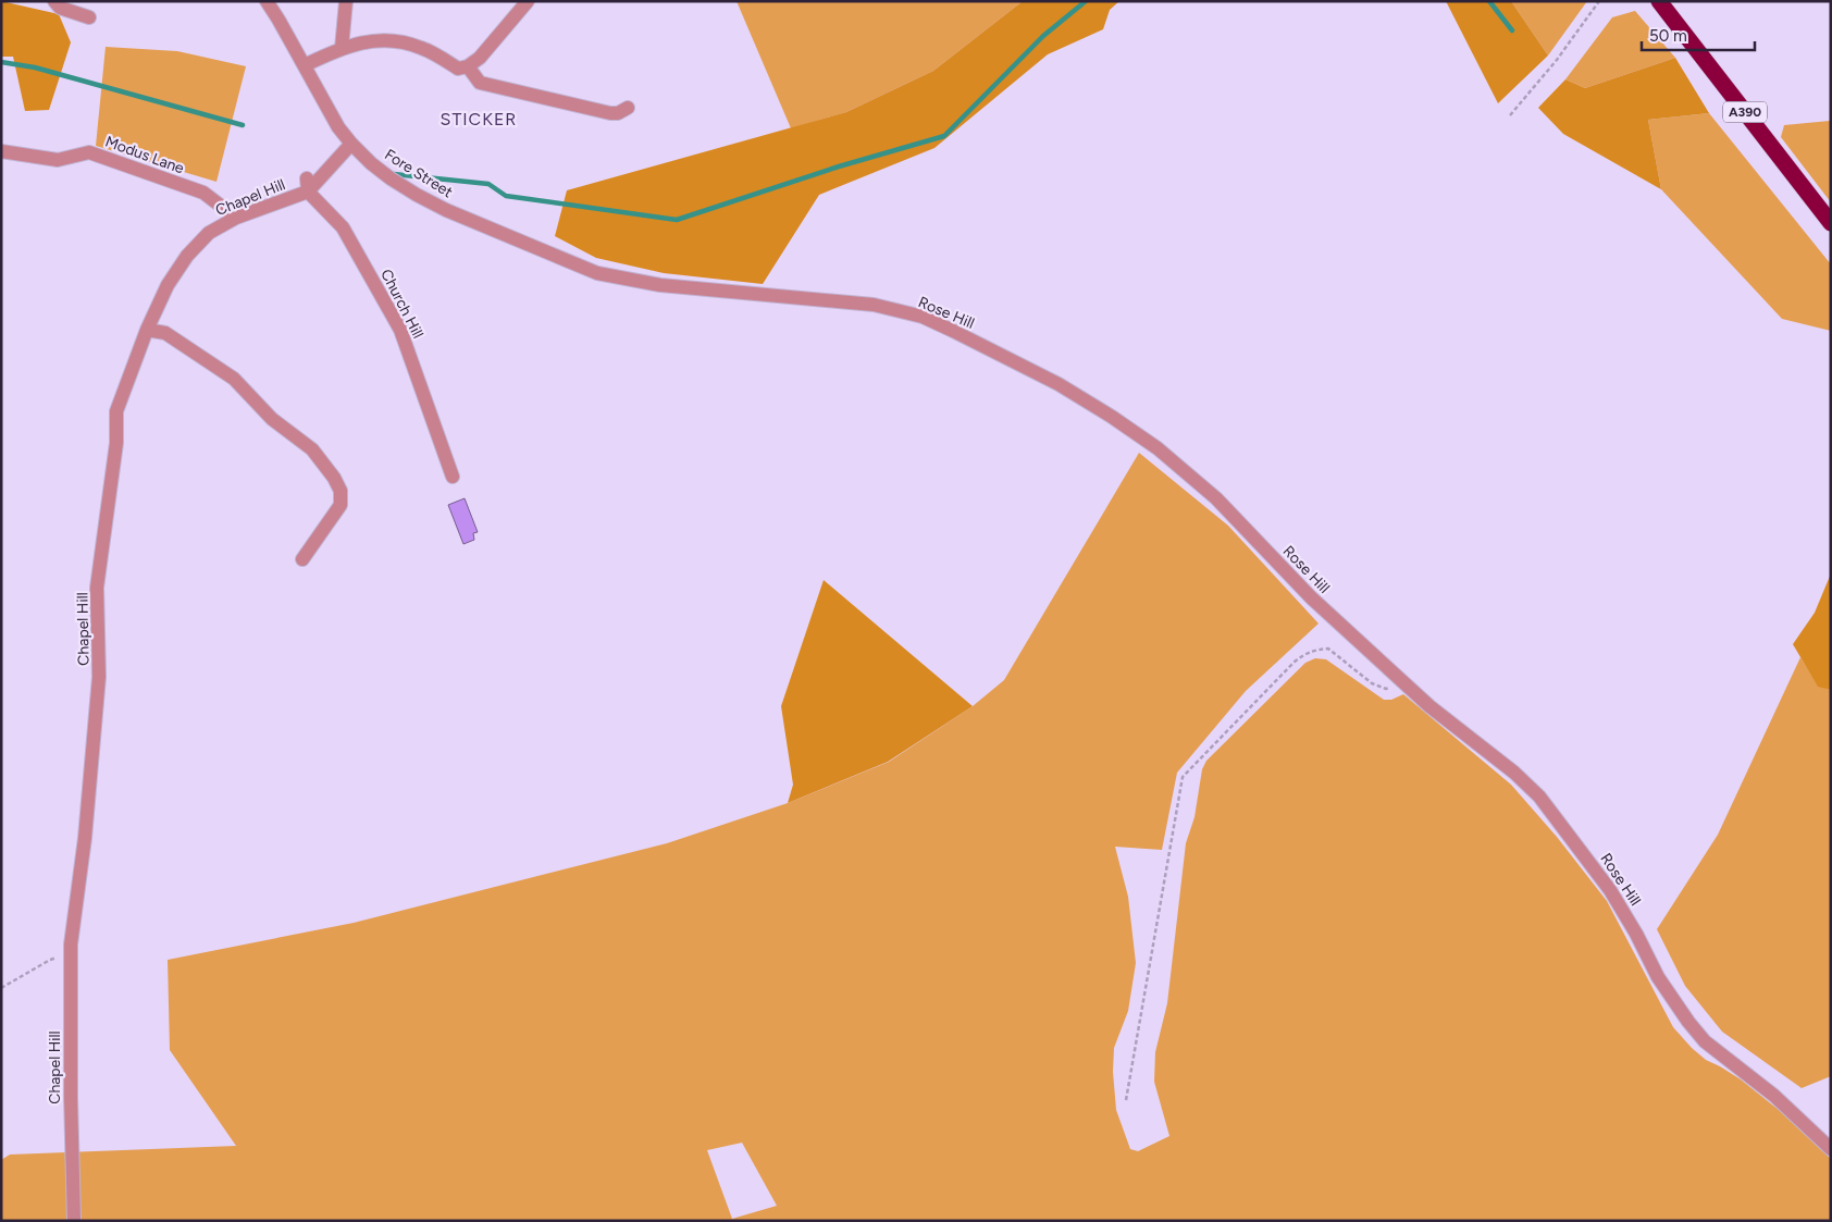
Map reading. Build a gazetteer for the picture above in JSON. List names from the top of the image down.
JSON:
{
  "streets": {
    "highway": ["A390"],
    "street": [
      "Modus Lane",
      "Fore Street",
      "Chapel Hill",
      "Church Hill",
      "Rose Hill"
    ]
  },
  "crossings": [
    ["Modus Lane", "Chapel Hill"],
    ["Fore Street", "Chapel Hill"],
    ["Fore Street", "Rose Hill"],
    ["Chapel Hill", "Church Hill"]
  ],
  "districts": ["STICKER"],
  "scale_bar": "50 m"
}
